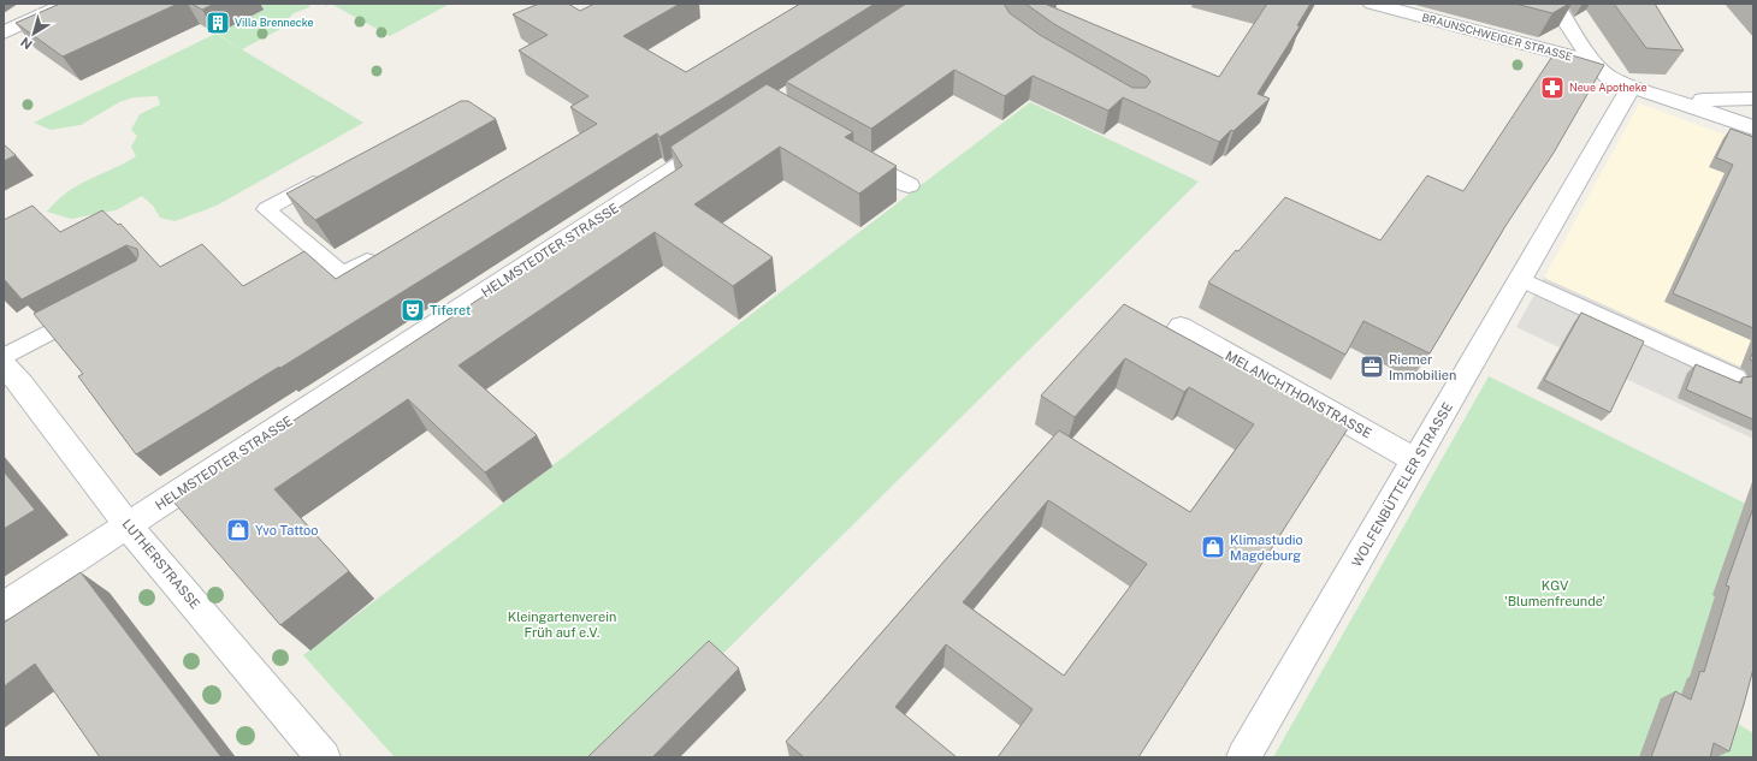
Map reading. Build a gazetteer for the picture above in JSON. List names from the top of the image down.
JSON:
{
  "streets": {
    "street": [
      "BRAUNSCHWEIGER STRASSE",
      "HELMSTEDTER STRASSE",
      "MELANCHTHONSTRASSE",
      "WOLFENBÜTTELER STRASSE",
      "LUTHERSTRASSE"
    ]
  },
  "crossings": [
    ["BRAUNSCHWEIGER STRASSE", "WOLFENBÜTTELER STRASSE"],
    ["HELMSTEDTER STRASSE", "LUTHERSTRASSE"],
    ["MELANCHTHONSTRASSE", "WOLFENBÜTTELER STRASSE"]
  ],
  "parks": ["KGV 'Blumenfreunde'", "Kleingartenverein Früh auf e.V."],
  "places": {
    "building": ["Villa Brennecke"],
    "pharmacy": ["Neue Apotheke"],
    "theatre": ["Tiferet"],
    "office": ["Riemer Immobilien"],
    "shop": ["Yvo Tattoo", "Klimastudio Magdeburg"]
  },
  "north": "bottom left"
}
